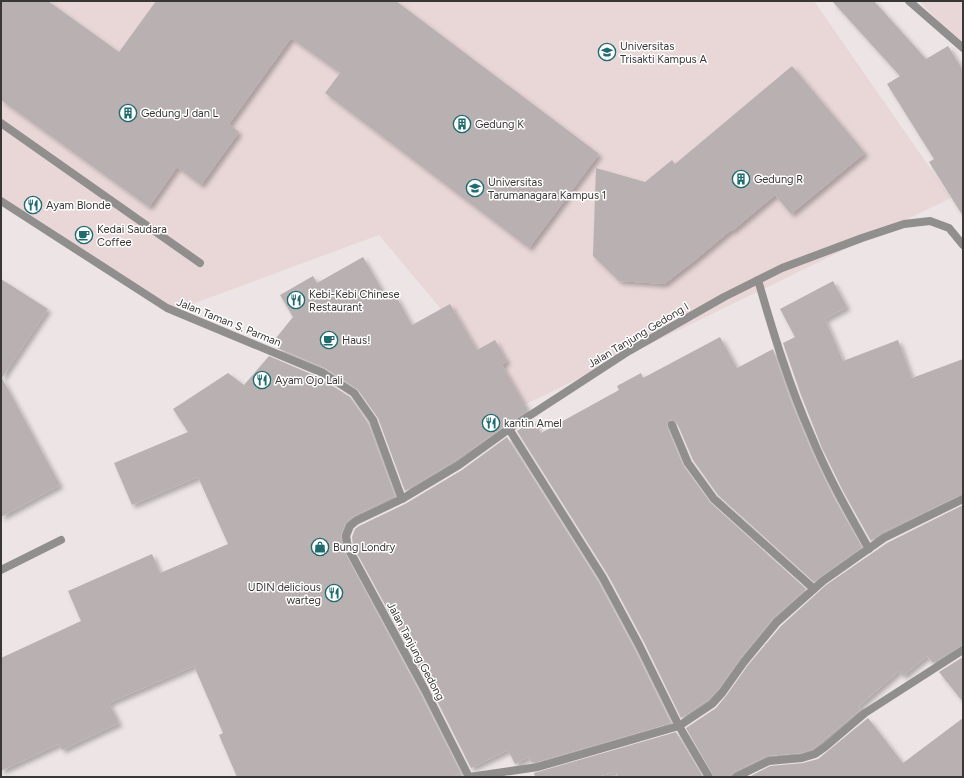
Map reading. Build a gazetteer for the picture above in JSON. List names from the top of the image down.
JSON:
{
  "streets": {
    "street": ["Jalan Taman S. Parman", "Jalan Tanjung Gedong I", "Jalan Tanjung Gedong"]
  },
  "crossings": [
    ["Jalan Taman S. Parman", "Jalan Tanjung Gedong I"],
    ["Jalan Tanjung Gedong I", "Jalan Tanjung Gedong"]
  ],
  "places": {
    "school or university": ["Universitas Trisakti Kampus A", "Universitas Tarumanagara Kampus 1"],
    "building": ["Gedung J dan L", "Gedung K", "Gedung R"],
    "restaurant": [
      "Ayam Blonde",
      "Kebi-Kebi Chinese Restaurant",
      "Ayam Ojo Lali",
      "kantin Amel",
      "UDIN delicious warteg"
    ],
    "cafe": ["Kedai Saudara Coffee", "Haus!"],
    "shop": ["Bung Londry"]
  }
}
